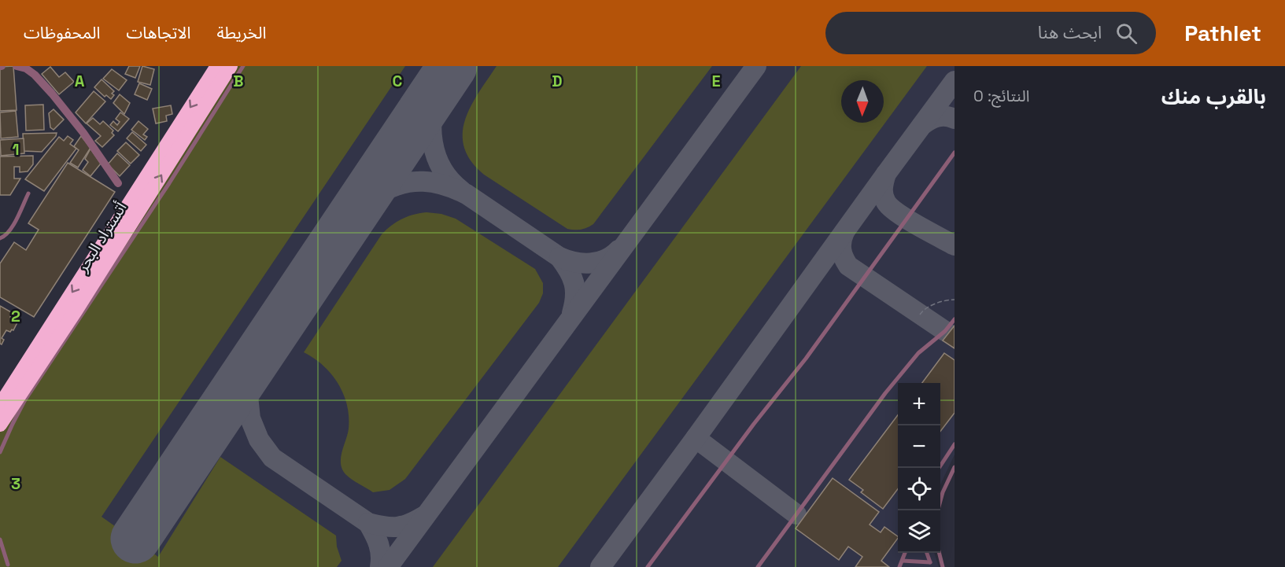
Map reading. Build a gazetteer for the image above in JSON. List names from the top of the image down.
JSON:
{
  "streets": {
    "highway": ["أتستراد البحر"]
  },
  "north": "bottom",
  "page": {
    "header": "Pathlet",
    "search": "ابحث هنا",
    "nav": ["الخريطة", "الاتجاهات", "المحفوظات"],
    "heading": ["بالقرب منك", "النتائج: 0"],
    "map_buttons": ["+", "−"]
  },
  "grid": {
    "columns": [
      "A",
      "B",
      "C",
      "D",
      "E"
    ],
    "rows": ["1", "2", "3"]
  }
}
